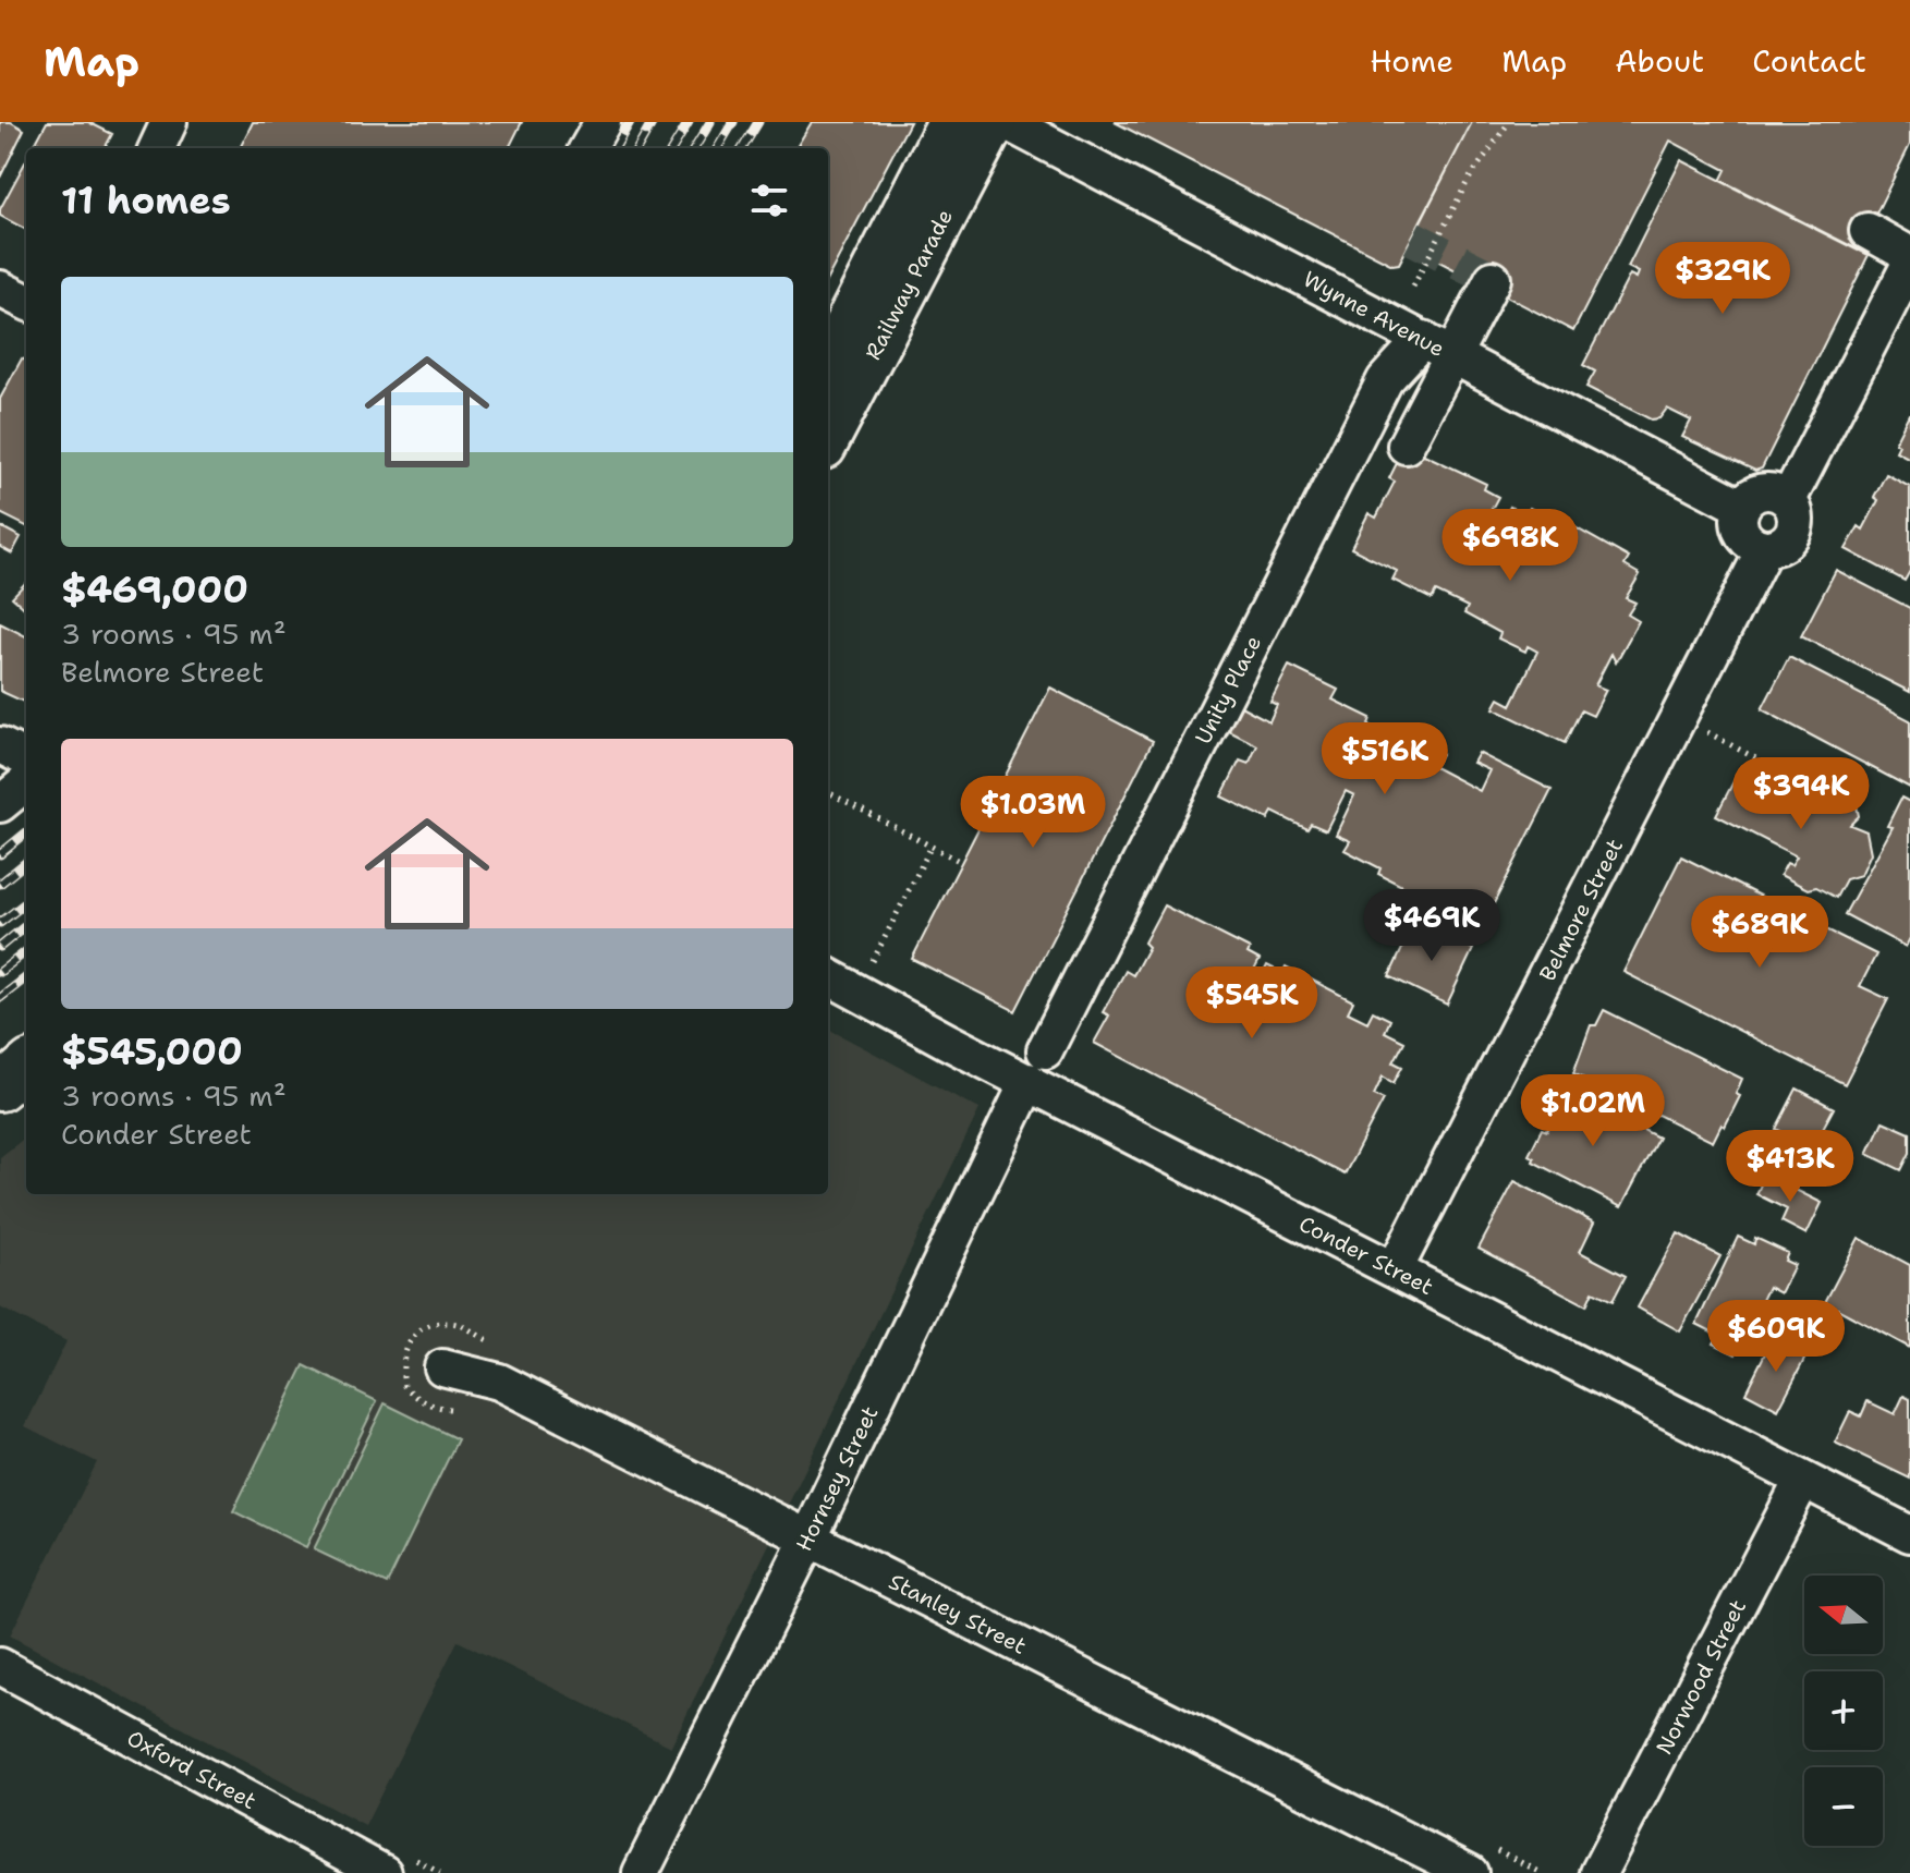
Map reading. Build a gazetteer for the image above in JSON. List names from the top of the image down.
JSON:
{
  "streets": {
    "main road": ["Railway Parade"],
    "street": [
      "Wynne Avenue",
      "Unity Place",
      "Belmore Street",
      "Conder Street",
      "Hornsey Street",
      "Stanley Street",
      "Norwood Street",
      "Oxford Street"
    ]
  },
  "crossings": [
    ["Wynne Avenue", "Unity Place"],
    ["Wynne Avenue", "Belmore Street"],
    ["Belmore Street", "Conder Street"],
    ["Conder Street", "Hornsey Street"],
    ["Conder Street", "Norwood Street"],
    ["Hornsey Street", "Stanley Street"]
  ],
  "north": "left",
  "page": {
    "header": "Map",
    "nav": [
      "Home",
      "Map",
      "About",
      "Contact"
    ],
    "heading": "11 homes",
    "price": [
      "$329K",
      "$698K",
      "$516K",
      "$394K",
      "$1.03M",
      "$469K",
      "$689K",
      "$545K",
      "$1.02M",
      "$413K",
      "$609K"
    ],
    "list": [
      {
        "name": "$469,000",
        "note": "3 rooms · 95 m² · Belmore Street"
      },
      {
        "name": "$545,000",
        "note": "3 rooms · 95 m² · Conder Street"
      }
    ],
    "map_buttons": ["+", "−"]
  }
}
